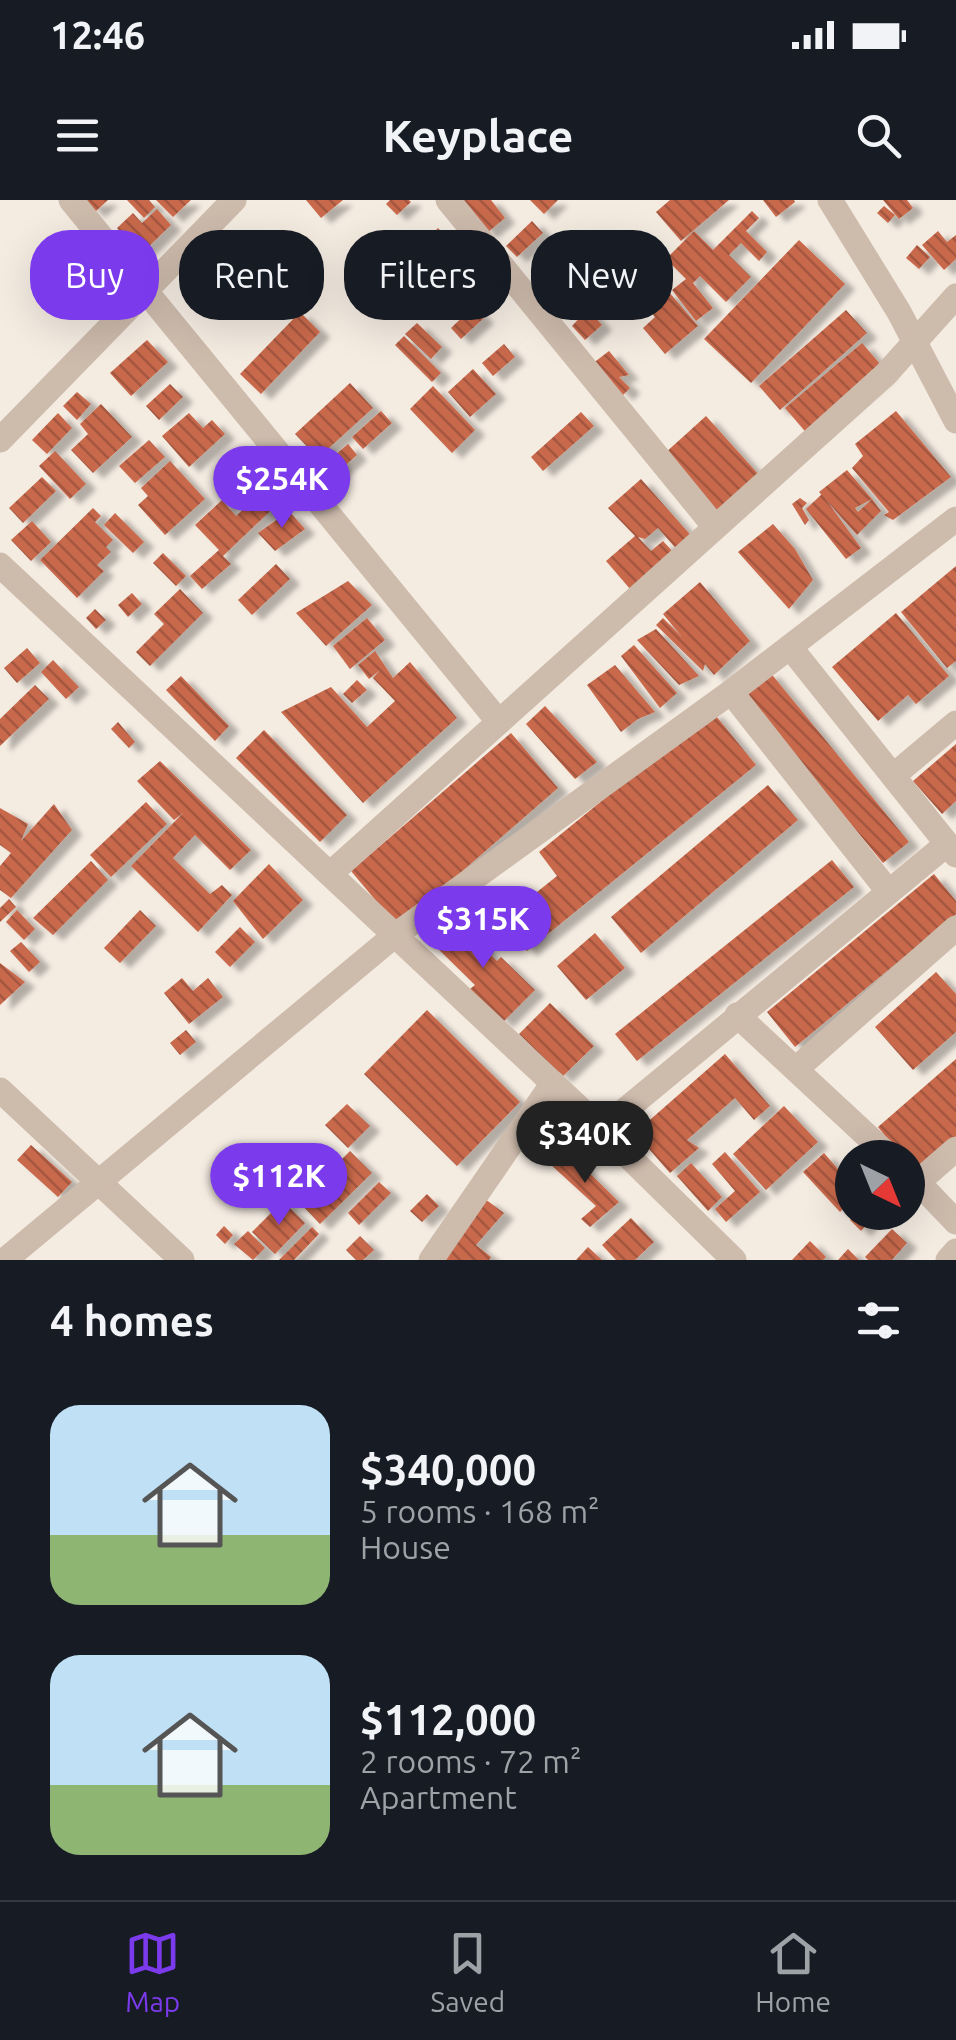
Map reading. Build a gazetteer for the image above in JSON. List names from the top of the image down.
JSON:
{
  "north": "bottom right",
  "page": {
    "status": "12:46",
    "header": "Keyplace",
    "chip": [
      "Buy",
      "Rent",
      "Filters",
      "New"
    ],
    "price": [
      "$254K",
      "$315K",
      "$340K",
      "$112K"
    ],
    "heading": "4 homes",
    "list": [
      {
        "name": "$340,000",
        "note": "5 rooms · 168 m² · House"
      },
      {
        "name": "$112,000",
        "note": "2 rooms · 72 m² · Apartment"
      }
    ],
    "tabs": ["Map", "Saved", "Home"]
  }
}
